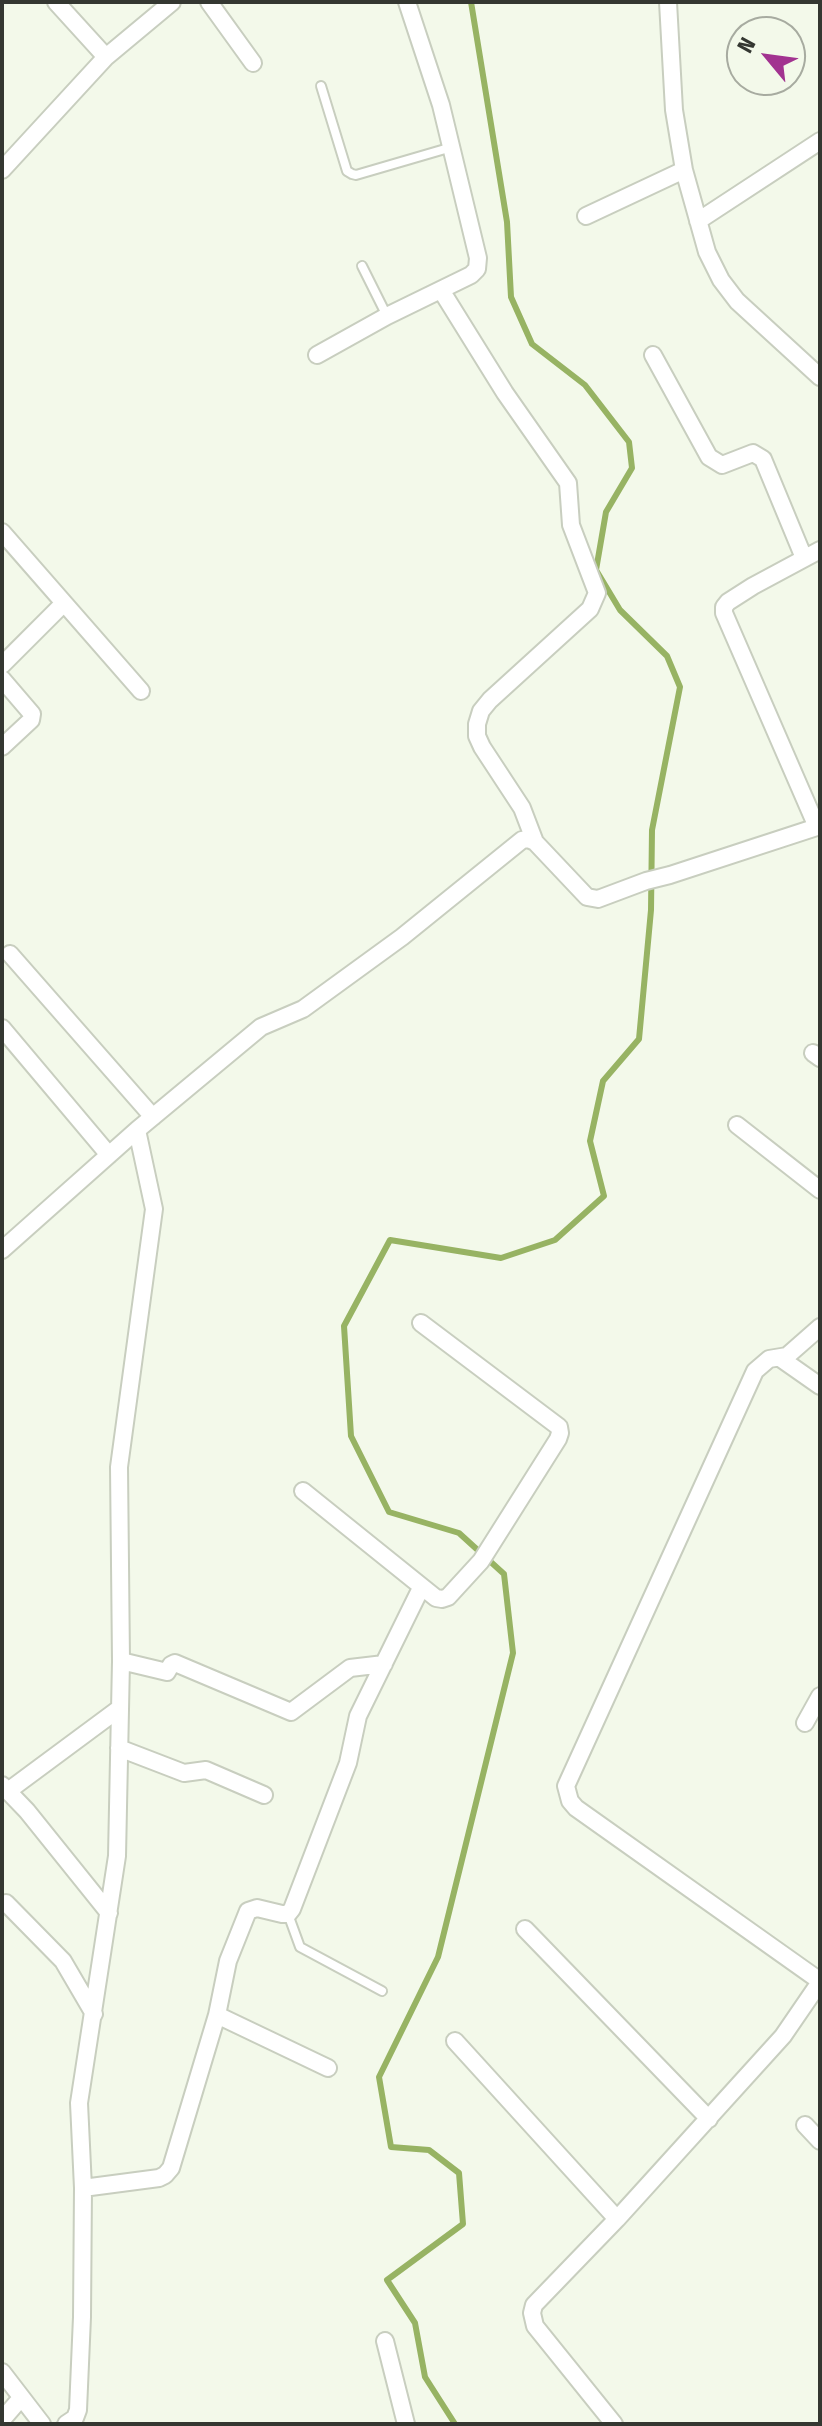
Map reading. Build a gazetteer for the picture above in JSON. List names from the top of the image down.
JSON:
{
  "north": "top left"
}
